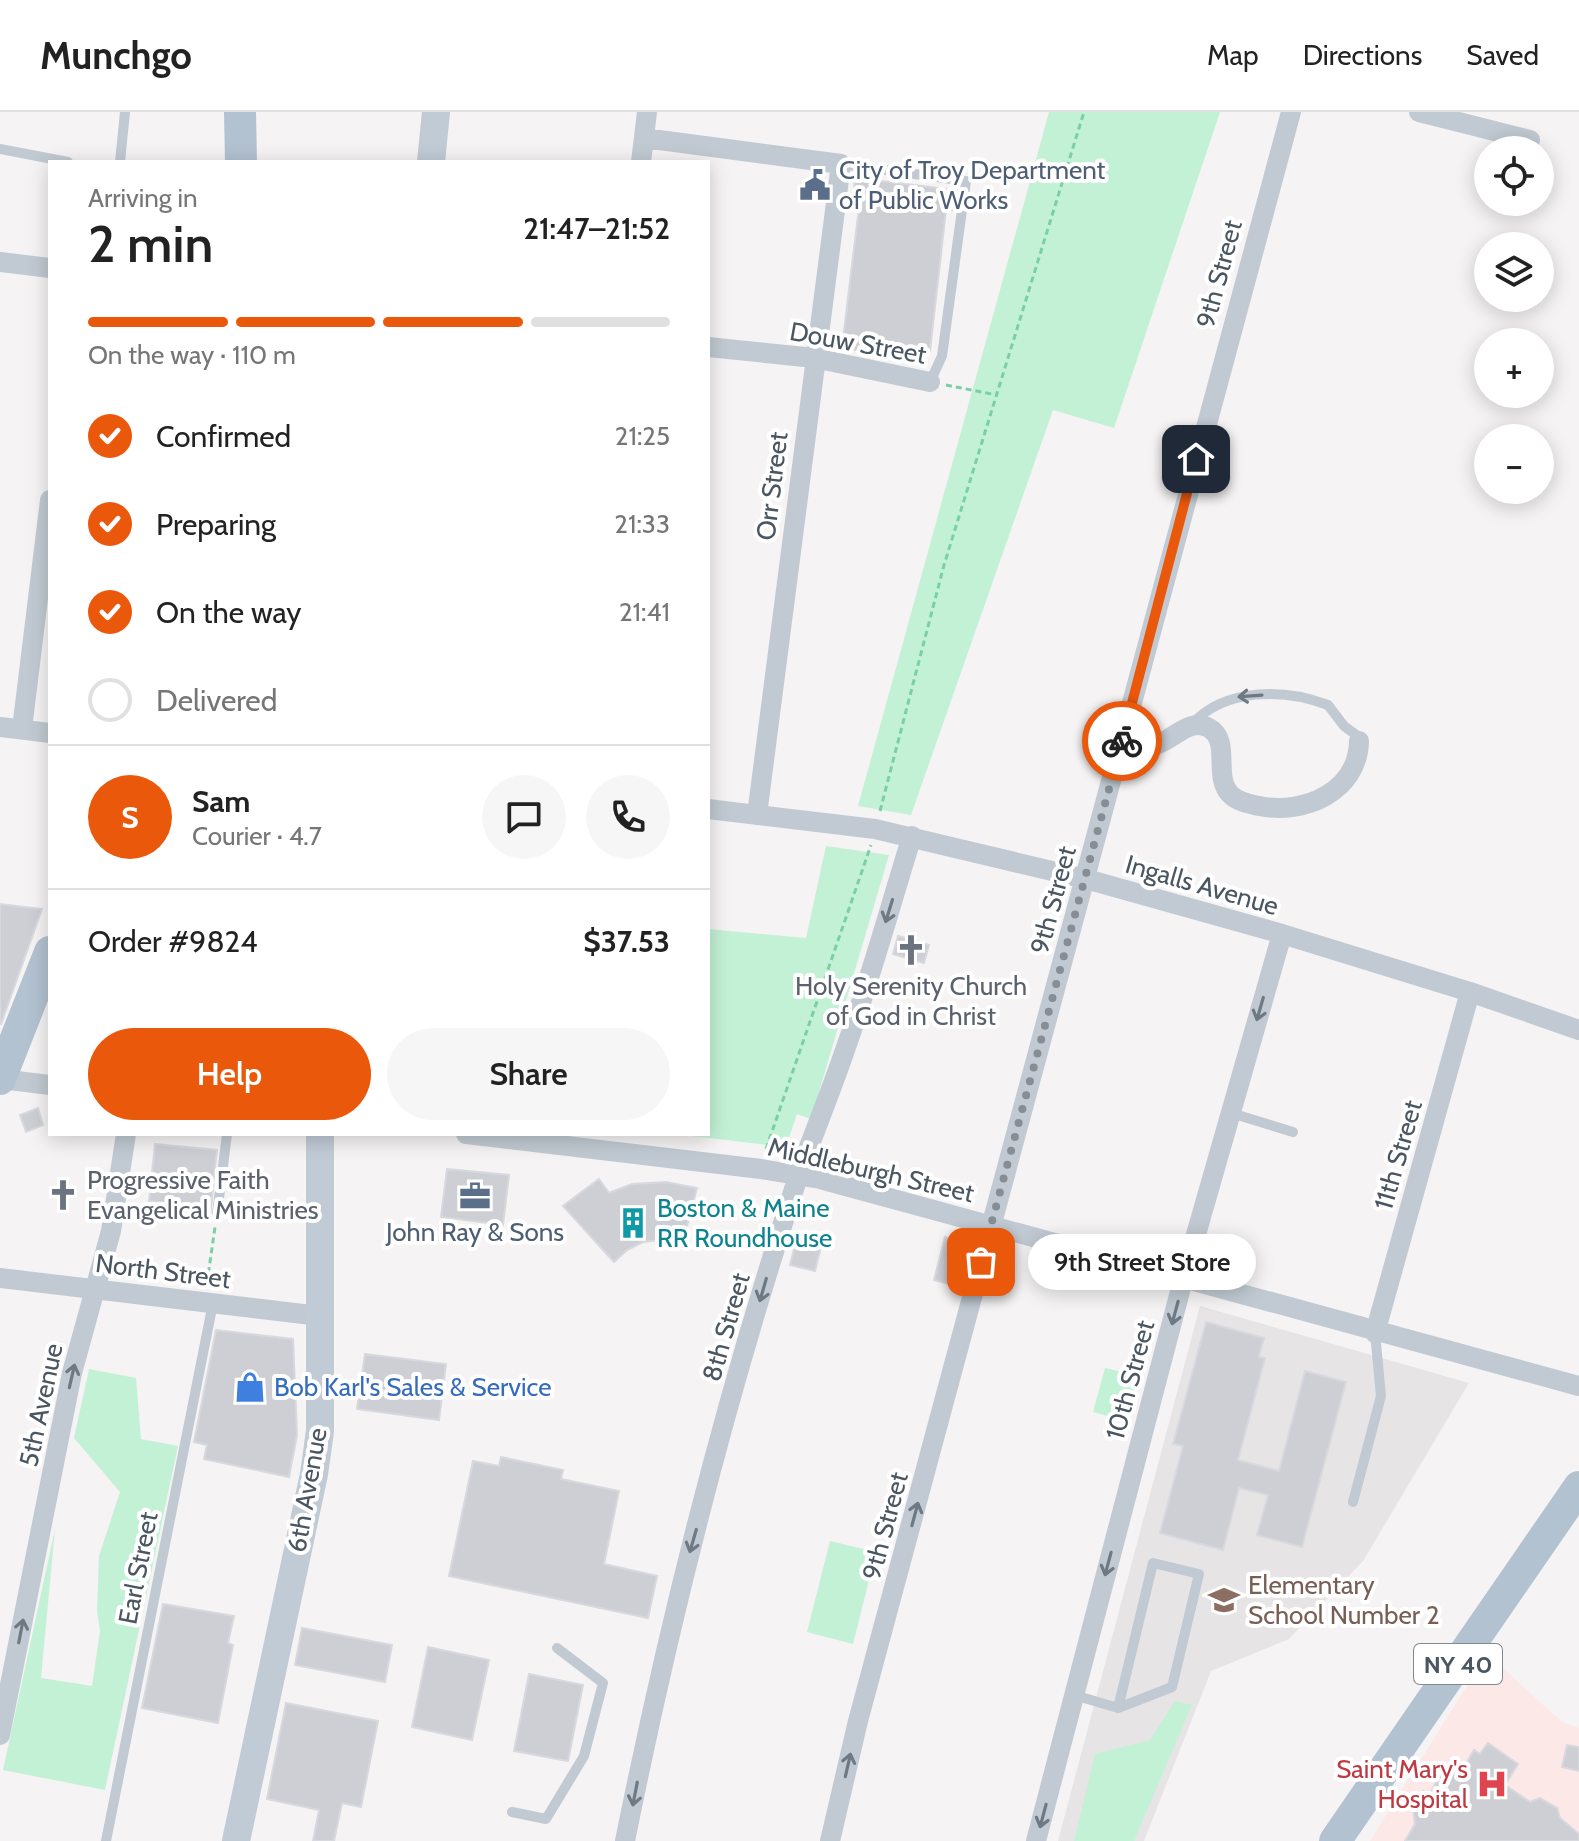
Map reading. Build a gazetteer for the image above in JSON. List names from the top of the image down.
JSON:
{
  "streets": {
    "main road": ["NY 40"],
    "street": [
      "9th Street",
      "Douw Street",
      "Orr Street",
      "Ingalls Avenue",
      "11th Street",
      "Middleburgh Street",
      "North Street",
      "8th Street",
      "10th Street",
      "5th Avenue",
      "6th Avenue"
    ],
    "lane": ["Earl Street"]
  },
  "crossings": [
    ["9th Street", "Ingalls Avenue"],
    ["9th Street", "Middleburgh Street"],
    ["Douw Street", "Orr Street"],
    ["Orr Street", "Ingalls Avenue"],
    ["Ingalls Avenue", "11th Street"],
    ["Ingalls Avenue", "8th Street"],
    ["Ingalls Avenue", "10th Street"],
    ["11th Street", "Middleburgh Street"],
    ["Middleburgh Street", "8th Street"],
    ["Middleburgh Street", "10th Street"],
    ["North Street", "5th Avenue"],
    ["North Street", "6th Avenue"],
    ["North Street", "Earl Street"]
  ],
  "one_way": [
    "9th Street",
    "8th Street",
    "10th Street",
    "5th Avenue"
  ],
  "places": {
    "public building": ["City of Troy Department of Public Works"],
    "church": ["Holy Serenity Church of God in Christ", "Progressive Faith Evangelical Ministries"],
    "office": ["John Ray & Sons"],
    "building": ["Boston & Maine RR Roundhouse"],
    "other": ["9th Street Store"],
    "shop": ["Bob Karl's Sales & Service"],
    "school or university": ["Elementary School Number 2"],
    "hospital": ["Saint Mary's Hospital"]
  },
  "page": {
    "header": "Munchgo",
    "nav": ["Map", "Directions", "Saved"],
    "map_buttons": ["+", "−"],
    "heading": ["2 min", "Arriving in", "21:47–21:52"],
    "panel": [
      "Sam",
      "Courier · 4.7",
      "Order #9824",
      "$37.53"
    ],
    "bar": "On the way · 110 m",
    "list": [
      ["Confirmed", "21:25"],
      ["Preparing", "21:33"],
      ["On the way", "21:41"],
      "Delivered"
    ],
    "round": "S",
    "buttons": ["Help", "Share"],
    "bubble": "9th Street Store"
  }
}
